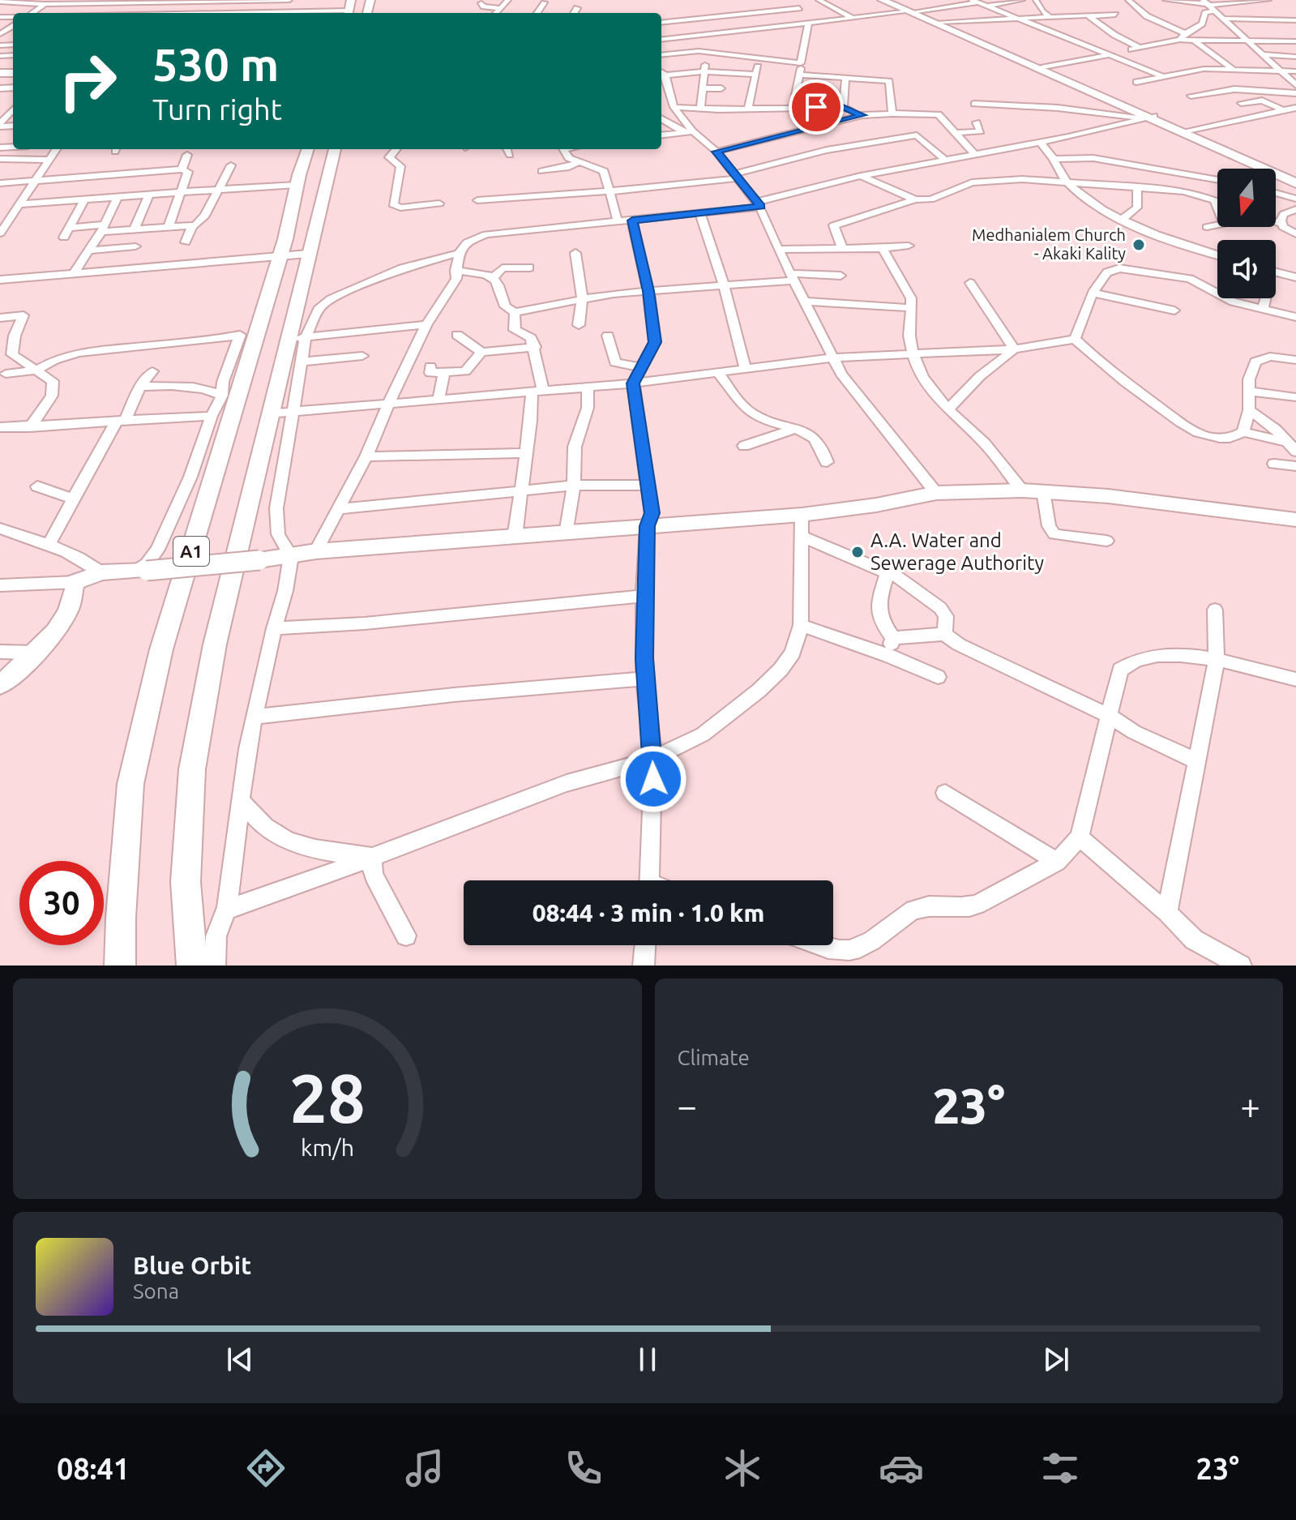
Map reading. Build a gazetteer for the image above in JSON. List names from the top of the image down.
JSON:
{
  "streets": {
    "main road": ["A1"]
  },
  "places": ["Medhanialem Church - Akaki Kality", "A.A. Water and Sewerage Authority"],
  "north": "bottom",
  "page": {
    "turn": ["530 m", "Turn right"],
    "limit": "30",
    "trip": "08:44 · 3 min · 1.0 km",
    "tile": "Climate",
    "heat": ["−", "23°", "+"],
    "song": ["Blue Orbit", "Sona"],
    "tabs": ["08:41", "23°"],
    "gauge": ["28", "km/h"]
  }
}
